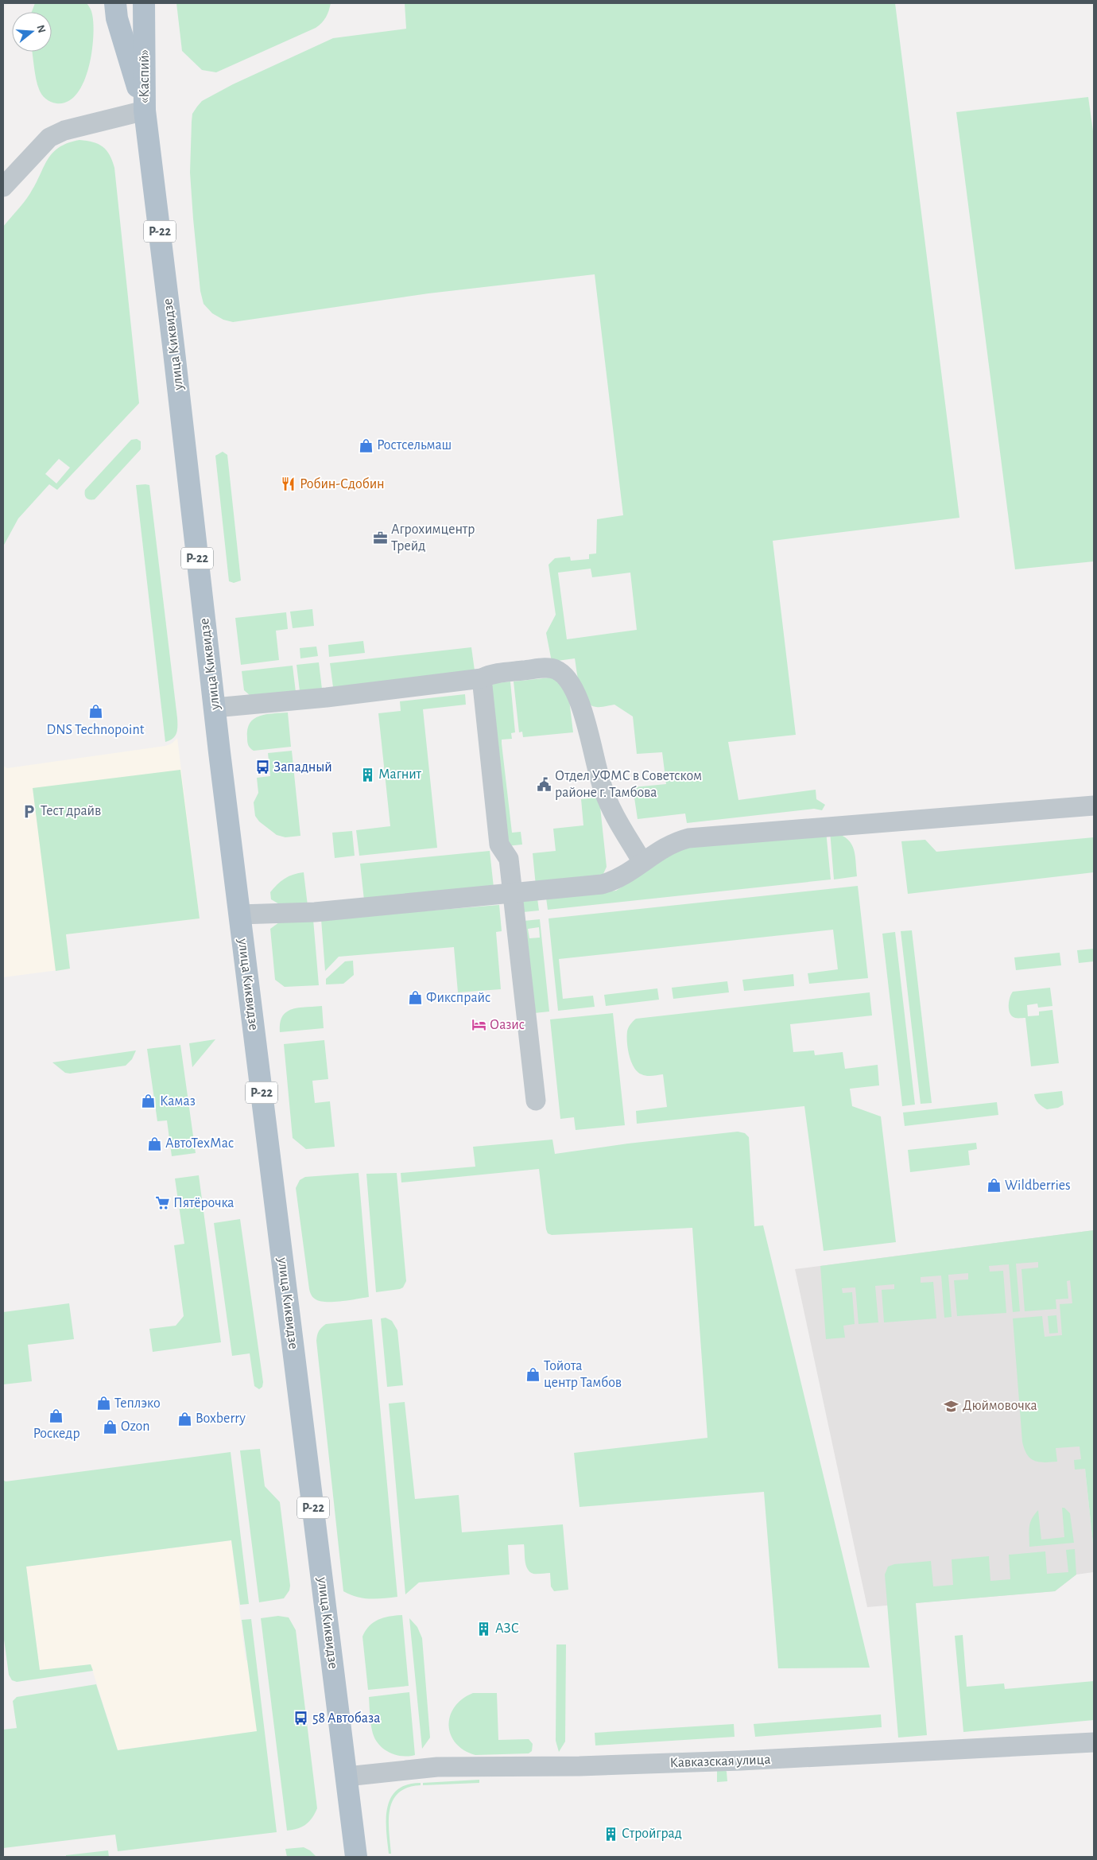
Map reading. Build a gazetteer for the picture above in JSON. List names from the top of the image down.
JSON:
{
  "streets": {
    "main road": ["«Каспий»", "Р-22", "улица Киквидзе"],
    "street": ["Кавказская улица"]
  },
  "crossings": [
    ["«Каспий»", "улица Киквидзе"],
    ["улица Киквидзе", "Кавказская улица"]
  ],
  "places": {
    "shop": [
      "Ростсельмаш",
      "DNS Technopoint",
      "Фикспрайс",
      "Камаз",
      "АвтоТехМас",
      "Wildberries",
      "Тойота центр Тамбов",
      "Теплэко",
      "Роскедр",
      "Boxberry",
      "Ozon"
    ],
    "restaurant": ["Робин-Сдобин"],
    "office": ["Агрохимцентр Трейд"],
    "bus stop": ["Западный", "58 Автобаза"],
    "building": ["Магнит", "АЗС", "Стройград"],
    "public building": ["Отдел УФМС в Советском районе г. Тамбова"],
    "parking": ["Тест драйв"],
    "hotel": ["Оазис"],
    "supermarket": ["Пятёрочка"],
    "school or university": ["Дюймовочка"]
  },
  "north": "right"
}
